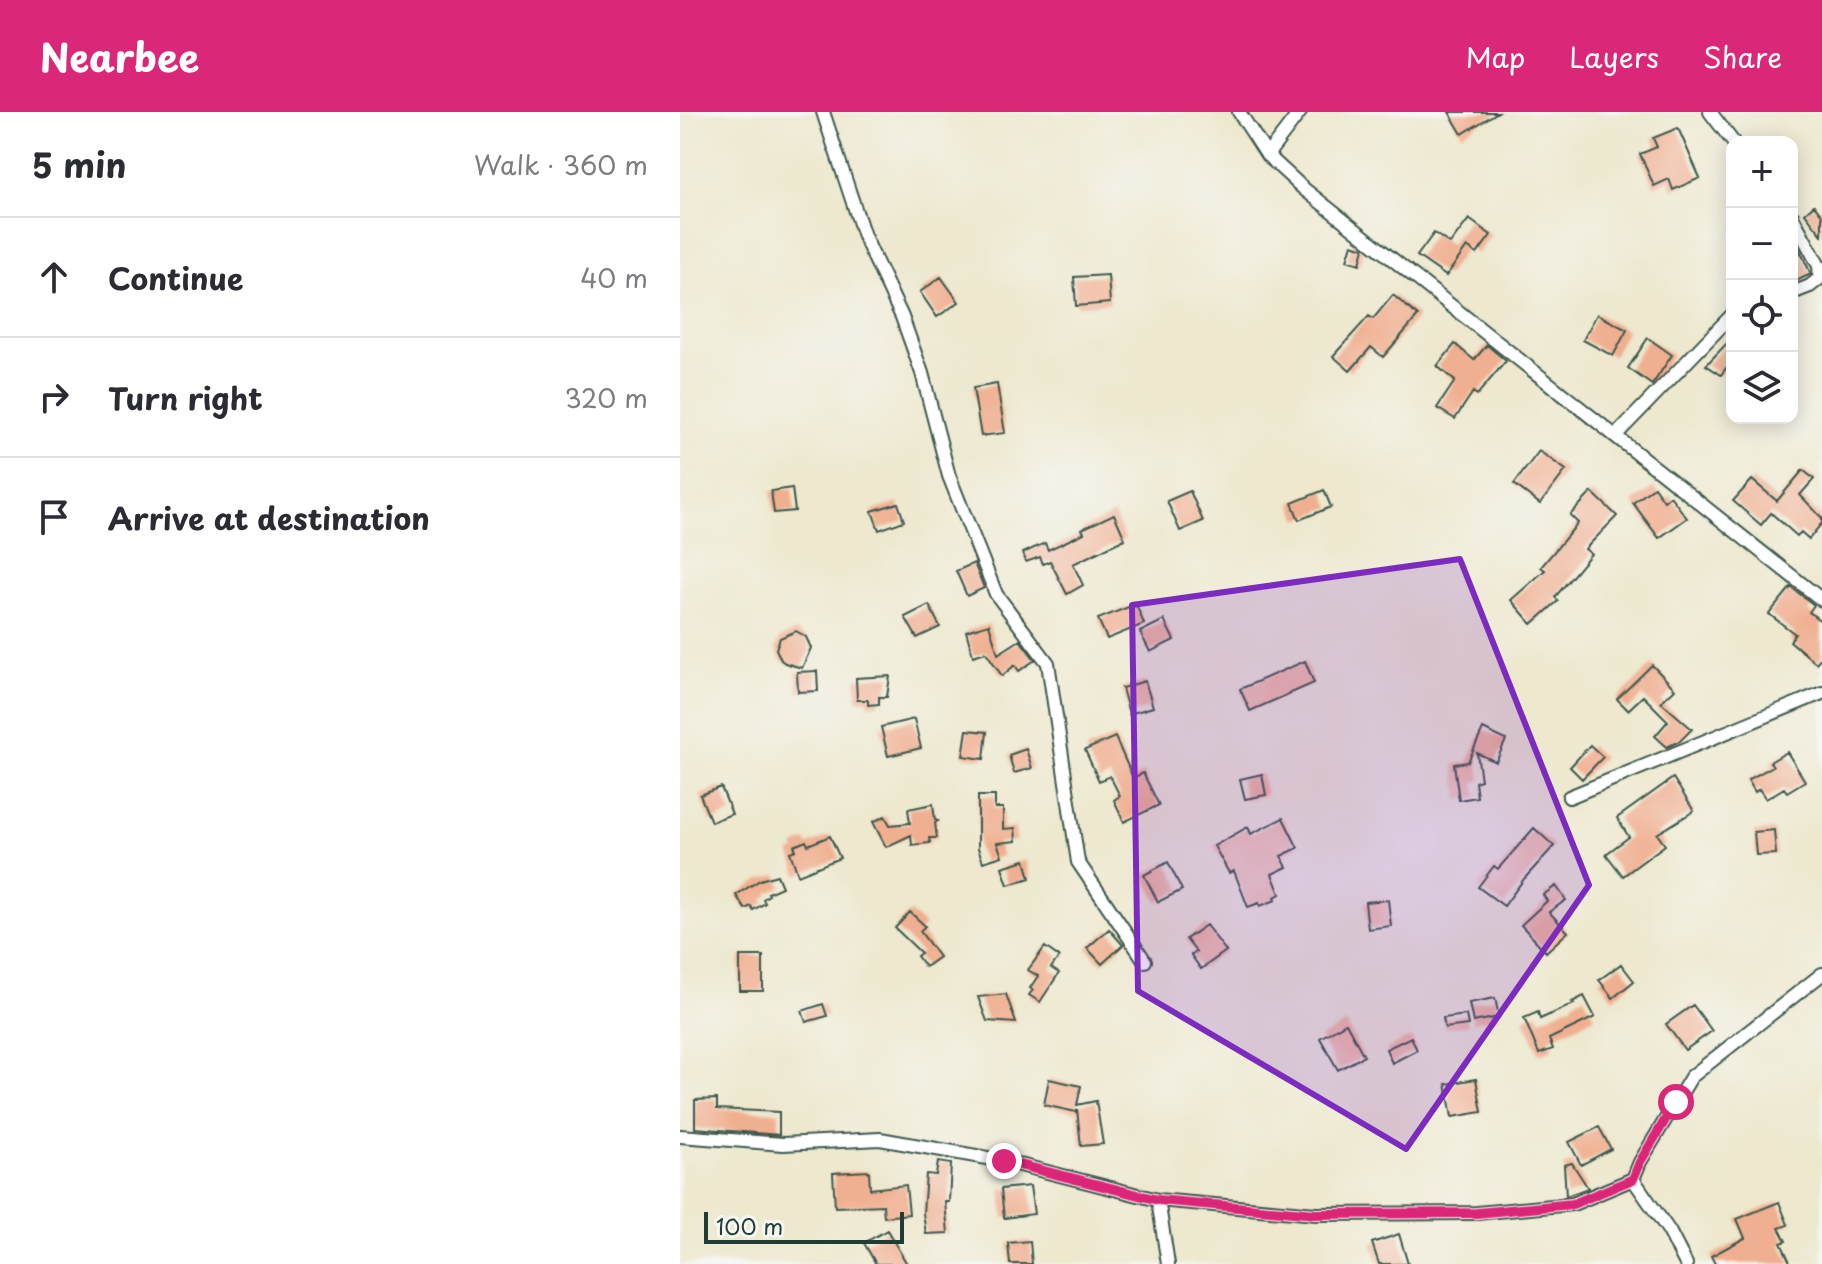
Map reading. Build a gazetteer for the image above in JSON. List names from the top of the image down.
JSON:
{
  "scale_bar": "100 m",
  "page": {
    "header": "Nearbee",
    "nav": ["Map", "Layers", "Share"],
    "heading": ["5 min", "Walk · 360 m"],
    "map_buttons": ["+", "−"],
    "list": [
      ["Continue", "40 m"],
      ["Turn right", "320 m"],
      "Arrive at destination"
    ],
    "scale": "100 m"
  }
}
